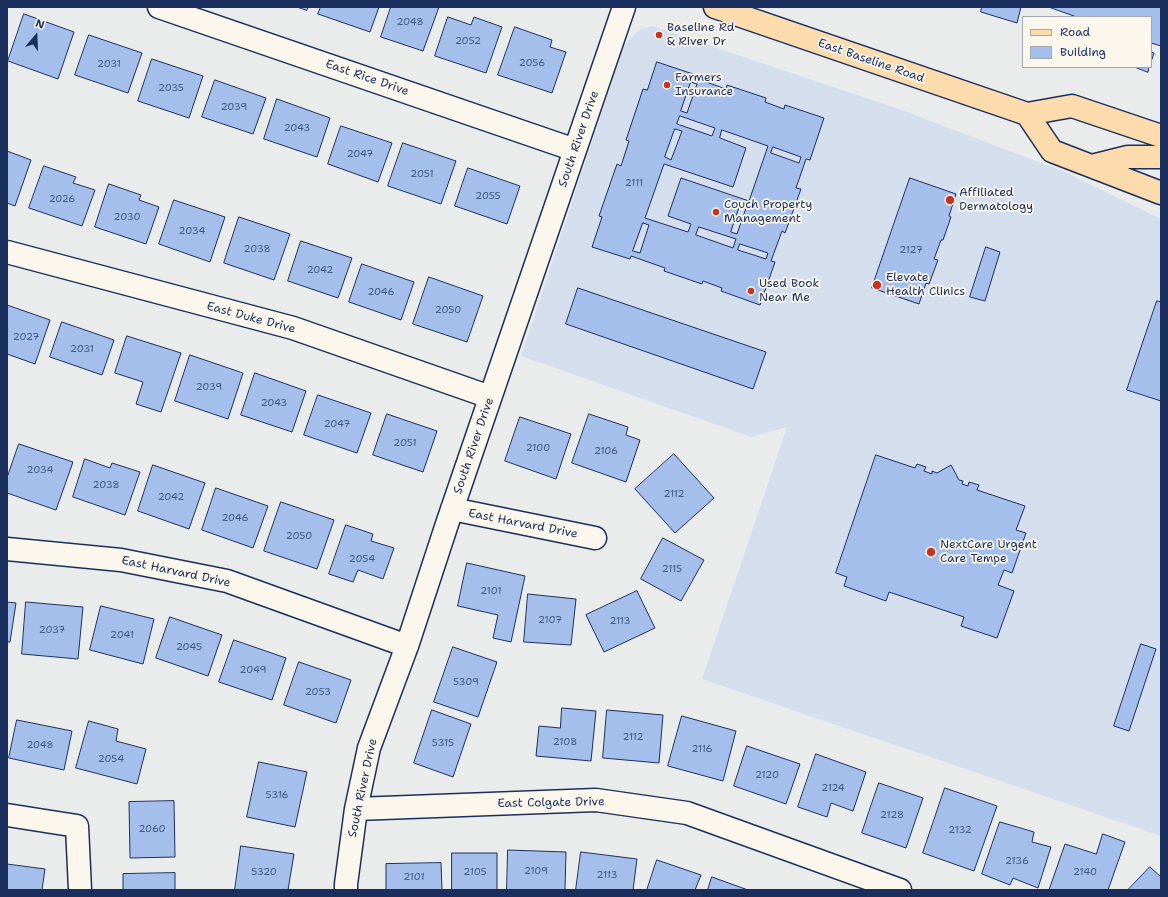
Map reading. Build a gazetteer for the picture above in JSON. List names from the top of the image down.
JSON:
{
  "streets": {
    "main road": ["East Baseline Road"],
    "street": [
      "East Rice Drive",
      "South River Drive",
      "East Duke Drive",
      "East Harvard Drive",
      "East Colgate Drive"
    ]
  },
  "crossings": [
    ["East Rice Drive", "South River Drive"],
    ["South River Drive", "East Duke Drive"],
    ["South River Drive", "East Harvard Drive"],
    ["South River Drive", "East Colgate Drive"]
  ],
  "places": [
    "Baseline Rd & River Dr",
    "Farmers Insurance",
    "Affiliated Dermatology",
    "Couch Property Management",
    "Elevate Health Clinics",
    "Used Book Near Me",
    "NextCare Urgent Care Tempe"
  ],
  "house_numbers": [
    "2048",
    "2052",
    "2056",
    "2031",
    "2035",
    "2039",
    "2043",
    "2047",
    "2051",
    "2111",
    "2055",
    "2026",
    "2030",
    "2034",
    "2038",
    "2127",
    "2042",
    "2046",
    "2050",
    "2027",
    "2031",
    "2039",
    "2043",
    "2047",
    "2051",
    "2100",
    "2106",
    "2034",
    "2038",
    "2112",
    "2042",
    "2046",
    "2050",
    "2054",
    "2115",
    "2101",
    "2107",
    "2113",
    "2037",
    "2041",
    "2045",
    "2049",
    "5309",
    "2053",
    "2112",
    "2108",
    "5315",
    "2048",
    "2116",
    "2054",
    "2120",
    "2124",
    "5316",
    "2128",
    "2060",
    "2132",
    "2136",
    "2109",
    "5320",
    "2105",
    "2140",
    "2113",
    "2101"
  ],
  "legend": ["Road", "Building"],
  "north": "top"
}
